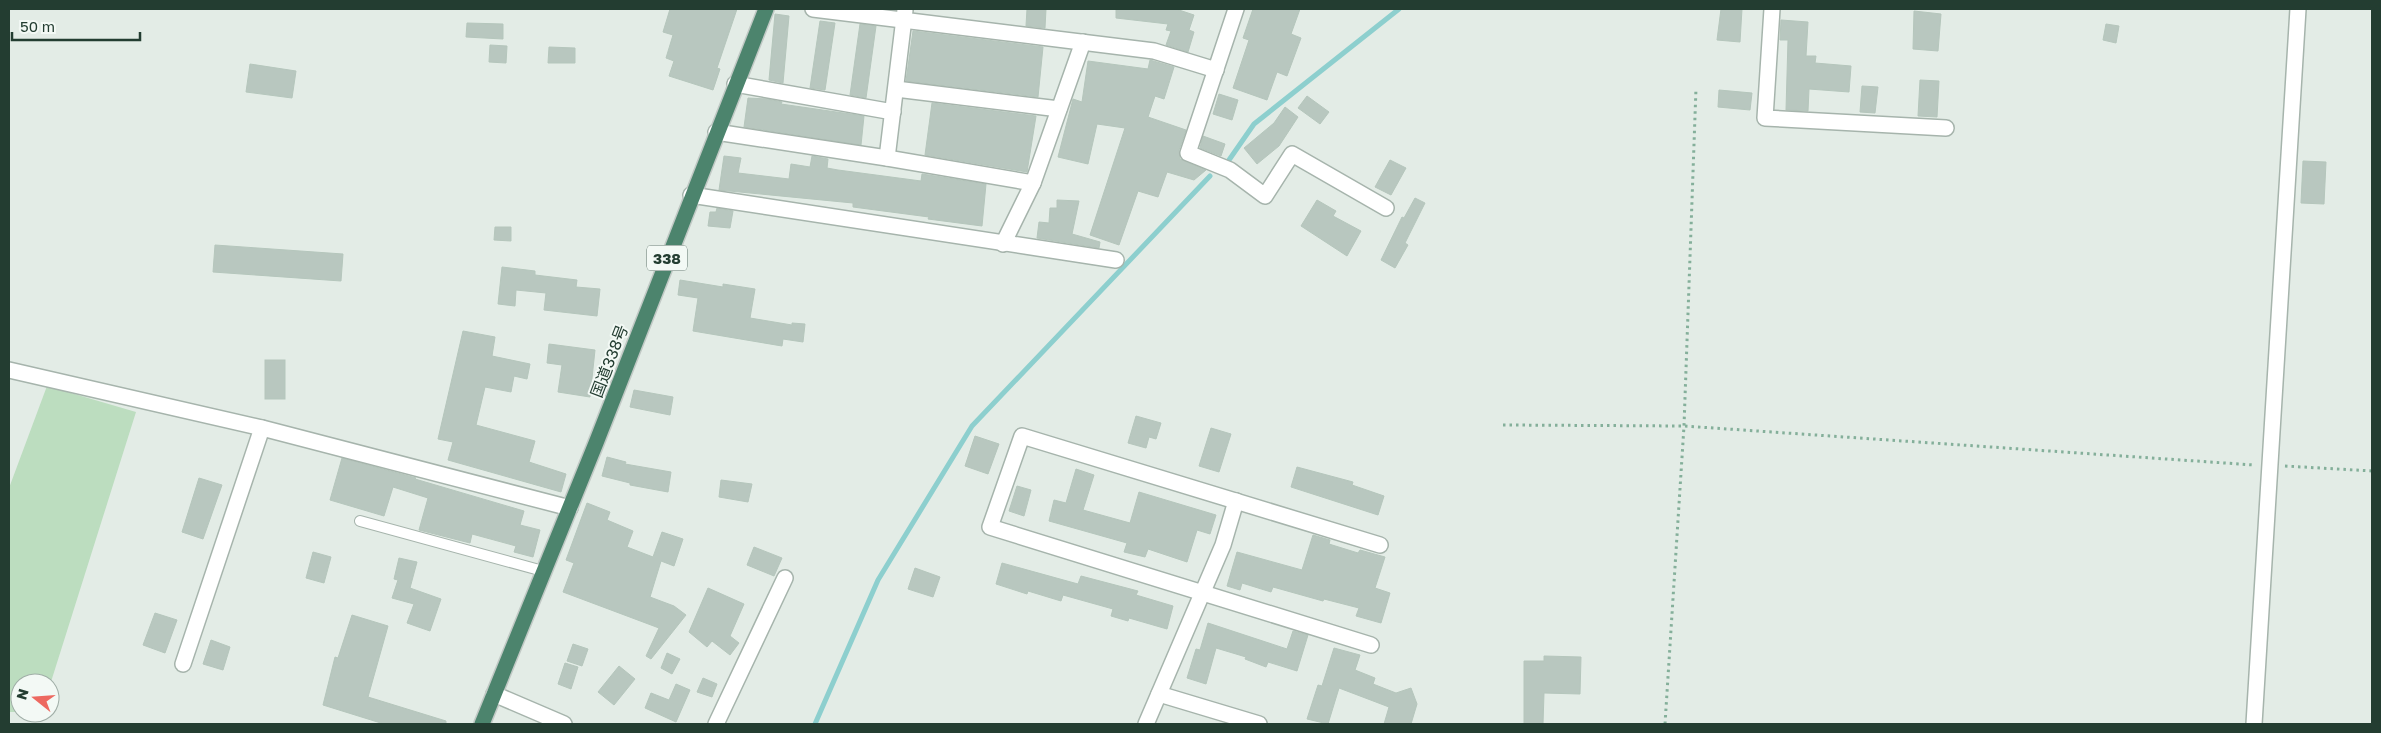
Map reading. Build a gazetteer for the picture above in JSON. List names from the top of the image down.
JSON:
{
  "streets": {
    "highway": ["338", "国道338号"]
  },
  "scale_bar": "50 m",
  "north": "left"
}
